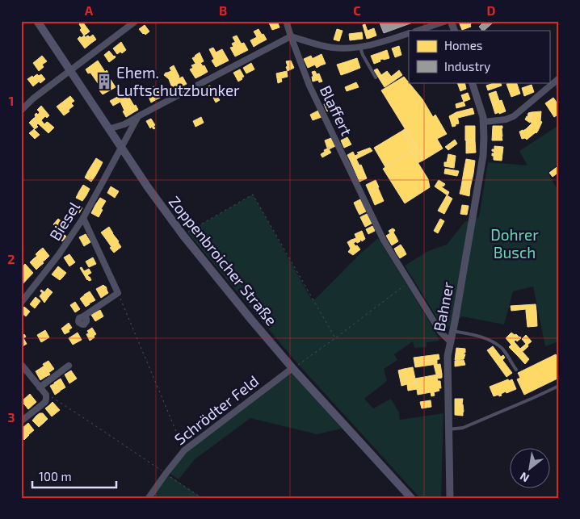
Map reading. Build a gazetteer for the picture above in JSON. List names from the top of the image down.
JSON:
{
  "streets": {
    "main road": ["Zoppenbroicher Straße"],
    "street": [
      "Blaffert",
      "Biesel",
      "Bahner",
      "Schrödter Feld"
    ]
  },
  "crossings": [
    ["Blaffert", "Bahner"],
    ["Biesel", "Zoppenbroicher Straße"],
    ["Zoppenbroicher Straße", "Schrödter Feld"]
  ],
  "parks": ["Dohrer Busch"],
  "places": {
    "building": ["Ehem. Luftschutzbunker"]
  },
  "legend": ["Homes", "Industry"],
  "scale_bar": "100 m",
  "north": "bottom left",
  "grid": {
    "columns": [
      "A",
      "B",
      "C",
      "D"
    ],
    "rows": ["1", "2", "3"]
  }
}
